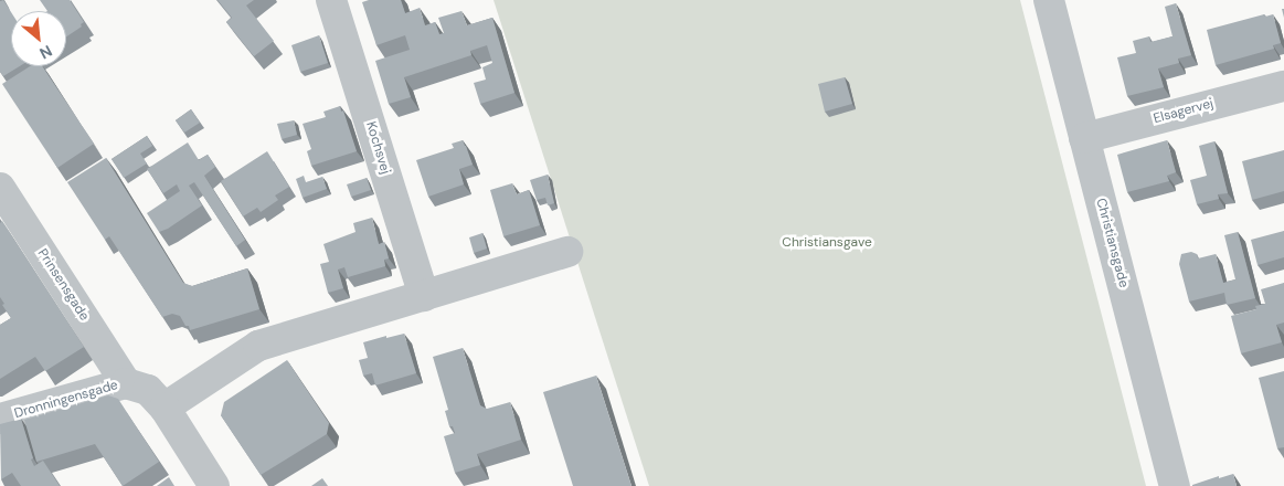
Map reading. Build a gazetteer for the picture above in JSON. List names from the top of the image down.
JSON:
{
  "streets": {
    "street": [
      "Elsagervej",
      "Kochsvej",
      "Christiansgade",
      "Prinsensgade",
      "Dronningensgade"
    ]
  },
  "crossings": [
    ["Elsagervej", "Christiansgade"],
    ["Prinsensgade", "Dronningensgade"]
  ],
  "parks": ["Christiansgave"],
  "north": "bottom right"
}
